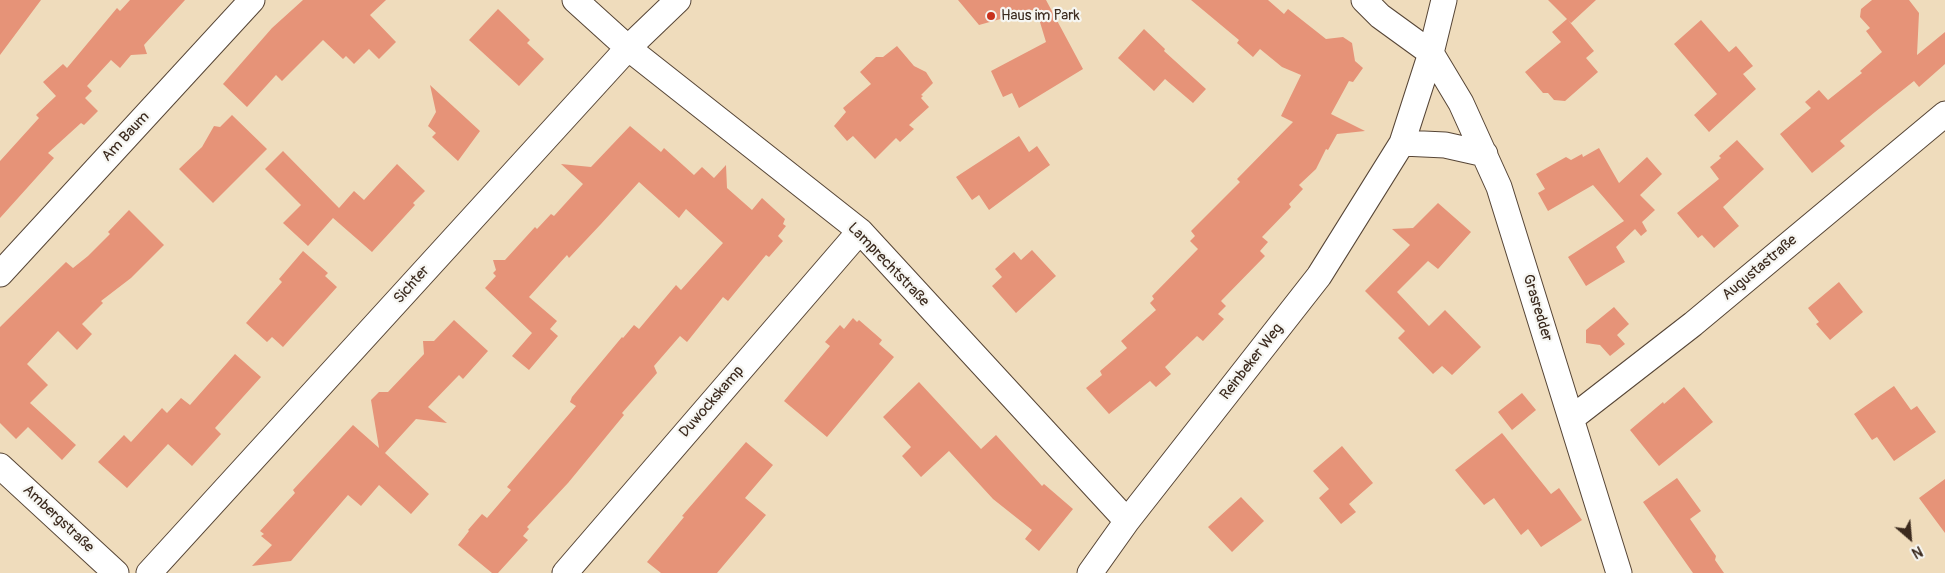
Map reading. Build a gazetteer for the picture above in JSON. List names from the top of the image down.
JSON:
{
  "streets": {
    "street": [
      "Am Baum",
      "Lamprechtstraße",
      "Augustastraße",
      "Sichter",
      "Grasredder",
      "Reinbeker Weg",
      "Duwockskamp",
      "Ambergstraße"
    ]
  },
  "crossings": [
    ["Lamprechtstraße", "Sichter"],
    ["Lamprechtstraße", "Reinbeker Weg"],
    ["Lamprechtstraße", "Duwockskamp"],
    ["Augustastraße", "Grasredder"],
    ["Grasredder", "Reinbeker Weg"]
  ],
  "places": ["Haus im Park"],
  "north": "bottom right"
}
